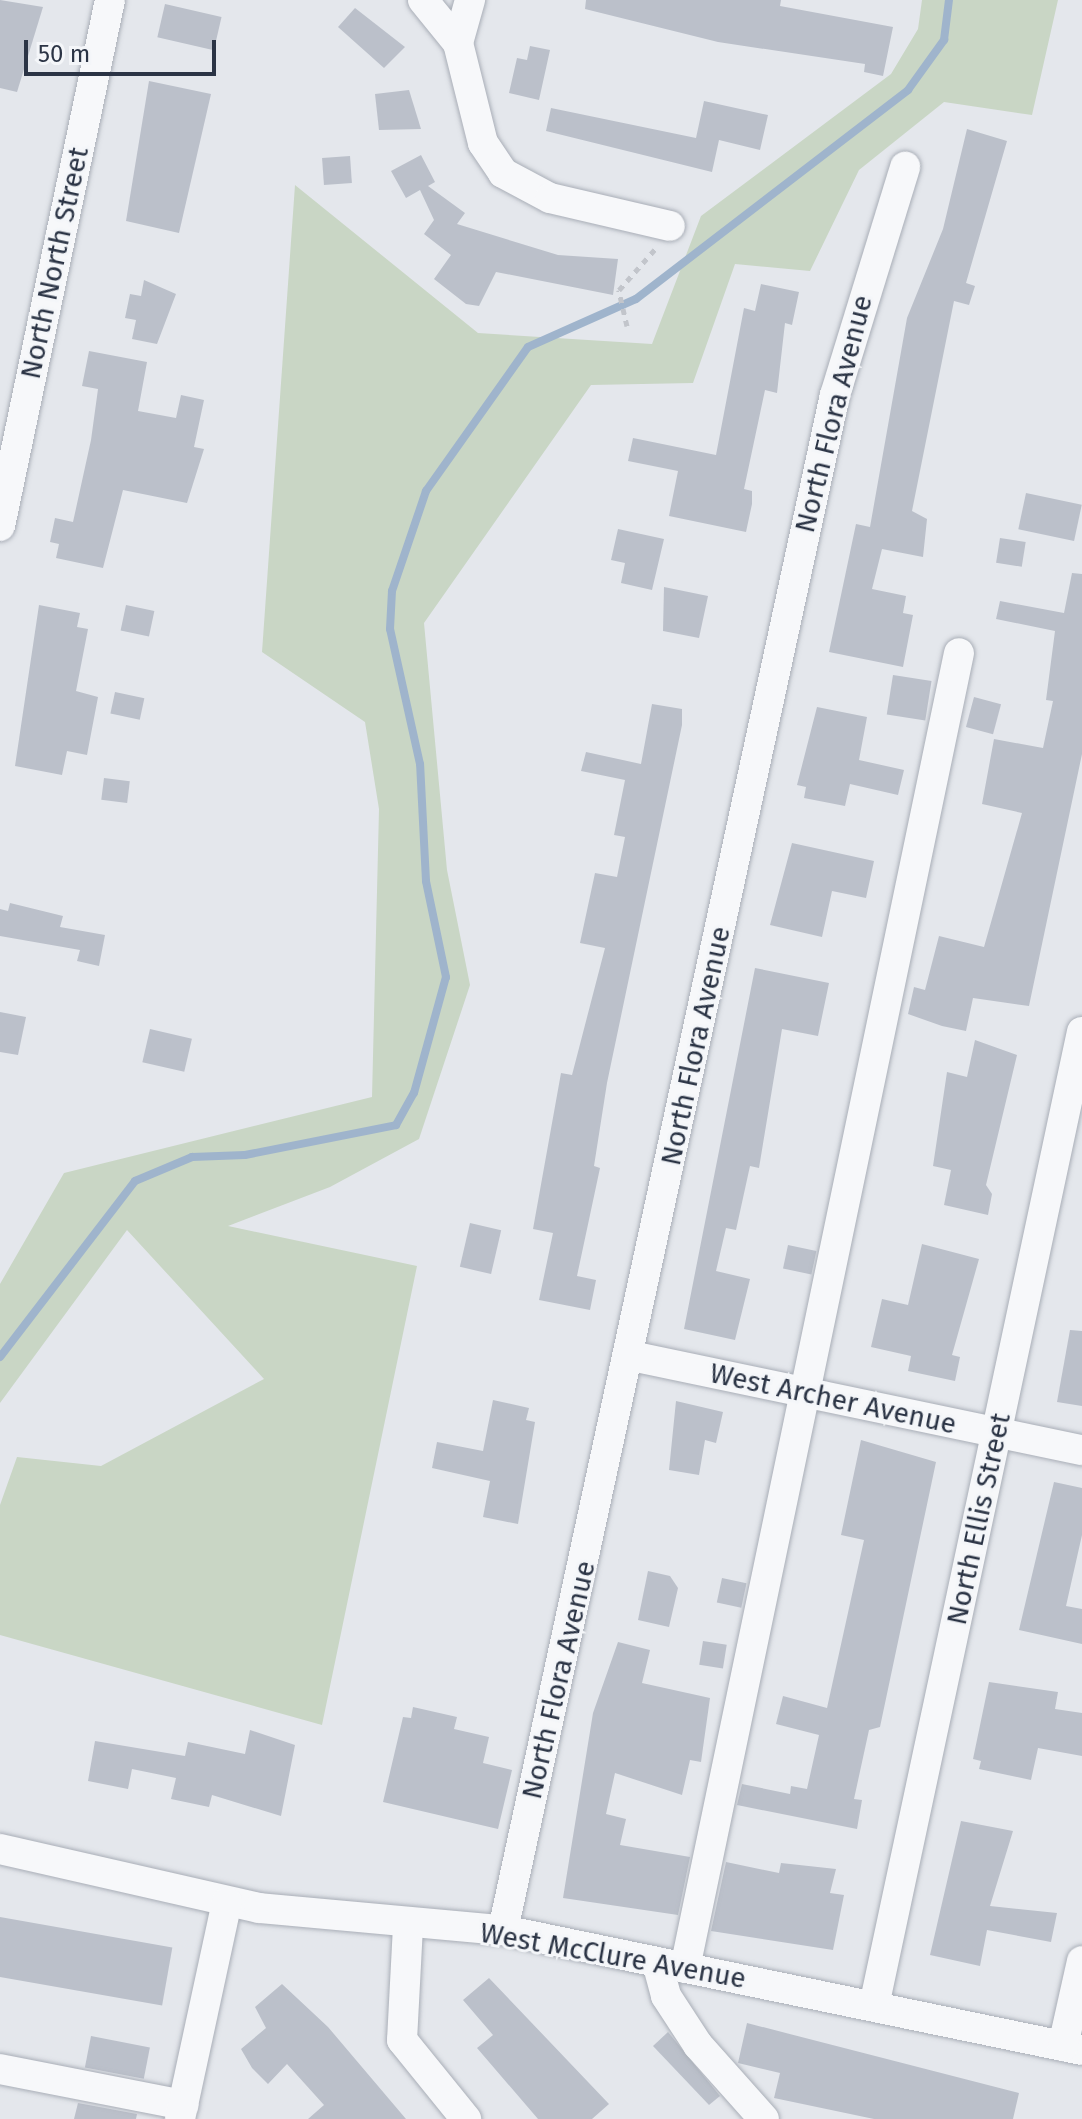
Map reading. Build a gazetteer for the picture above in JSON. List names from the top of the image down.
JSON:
{
  "streets": {
    "street": [
      "North North Street",
      "North Flora Avenue",
      "West Archer Avenue",
      "North Ellis Street",
      "West McClure Avenue"
    ]
  },
  "crossings": [
    ["North Flora Avenue", "West Archer Avenue"],
    ["North Flora Avenue", "West McClure Avenue"],
    ["West Archer Avenue", "North Ellis Street"],
    ["North Ellis Street", "West McClure Avenue"]
  ],
  "scale_bar": "50 m"
}
